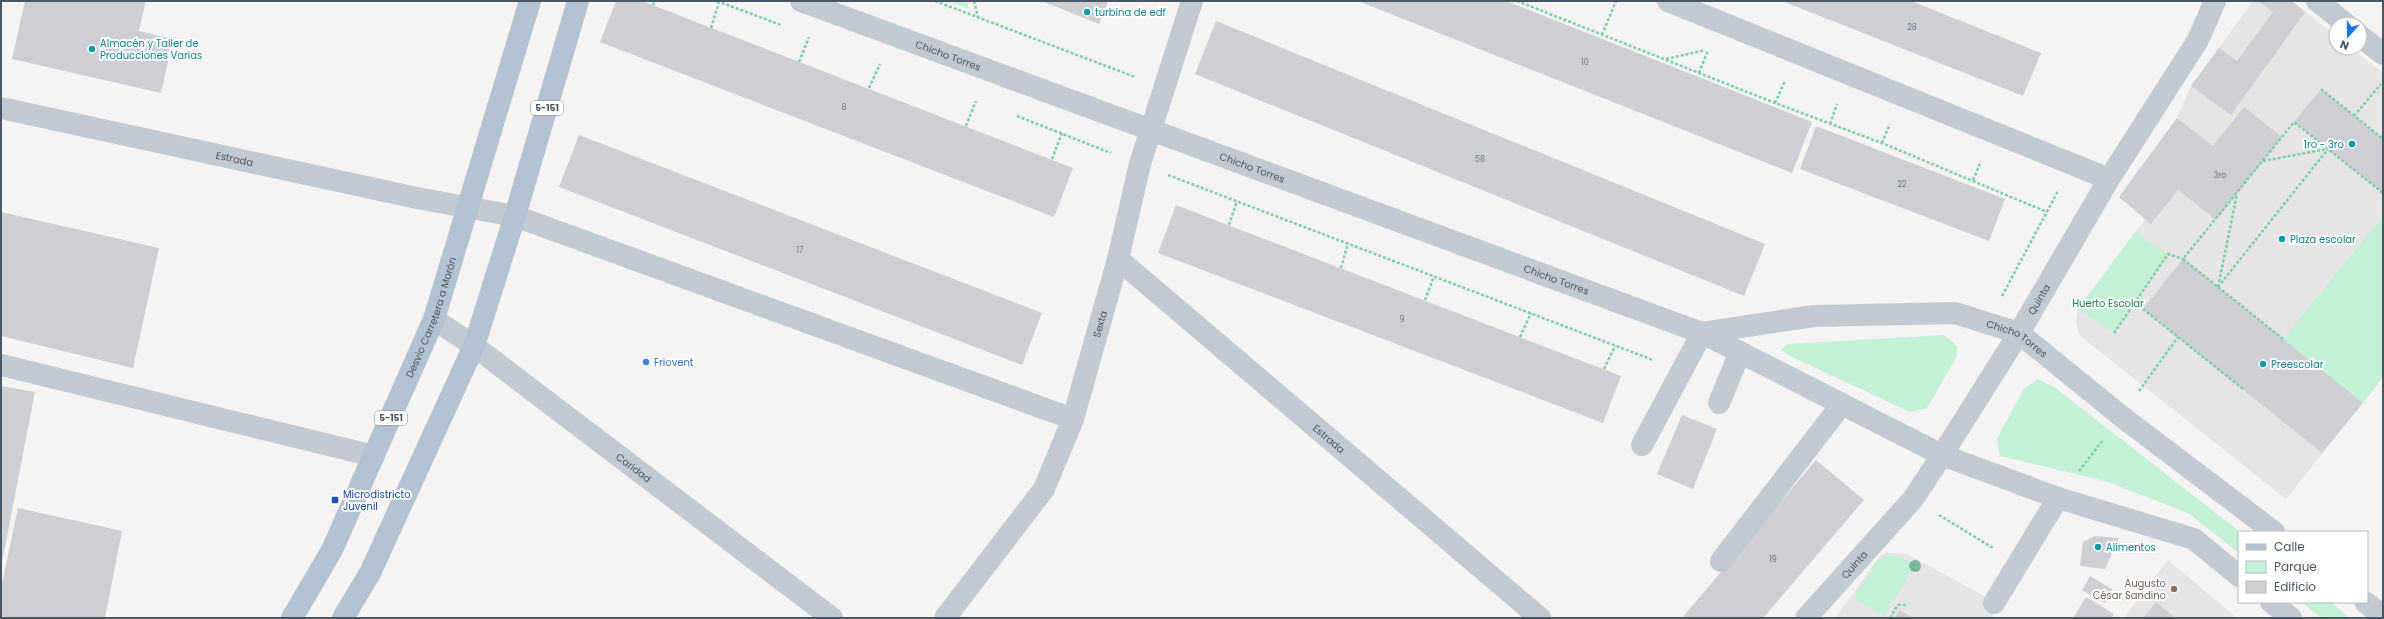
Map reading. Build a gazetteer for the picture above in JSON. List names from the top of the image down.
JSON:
{
  "streets": {
    "main road": ["5-151", "Desvio Carretera a Morón"],
    "street": [
      "Chicho Torres",
      "Estrada",
      "Quinta",
      "Sexta",
      "Caridad"
    ]
  },
  "crossings": [
    ["Chicho Torres", "Quinta"],
    ["Chicho Torres", "Sexta"],
    ["5-151", "Caridad"],
    ["Estrada", "Desvio Carretera a Morón"],
    ["Estrada", "Sexta"],
    ["Desvio Carretera a Morón", "Caridad"]
  ],
  "parks": ["Huerto Escolar"],
  "places": {
    "other": [
      "turbina de edf",
      "Almacén y Taller de Producciones Varias",
      "1ro - 3ro",
      "Plaza escolar",
      "Friovent",
      "Preescolar",
      "Alimentos",
      "Augusto César Sandino"
    ],
    "transit": ["Microdistricto Juvenil"]
  },
  "house_numbers": [
    "28",
    "10",
    "8",
    "58",
    "3ro",
    "22",
    "17",
    "9",
    "19"
  ],
  "legend": ["Calle", "Parque", "Edificio"],
  "north": "bottom"
}
